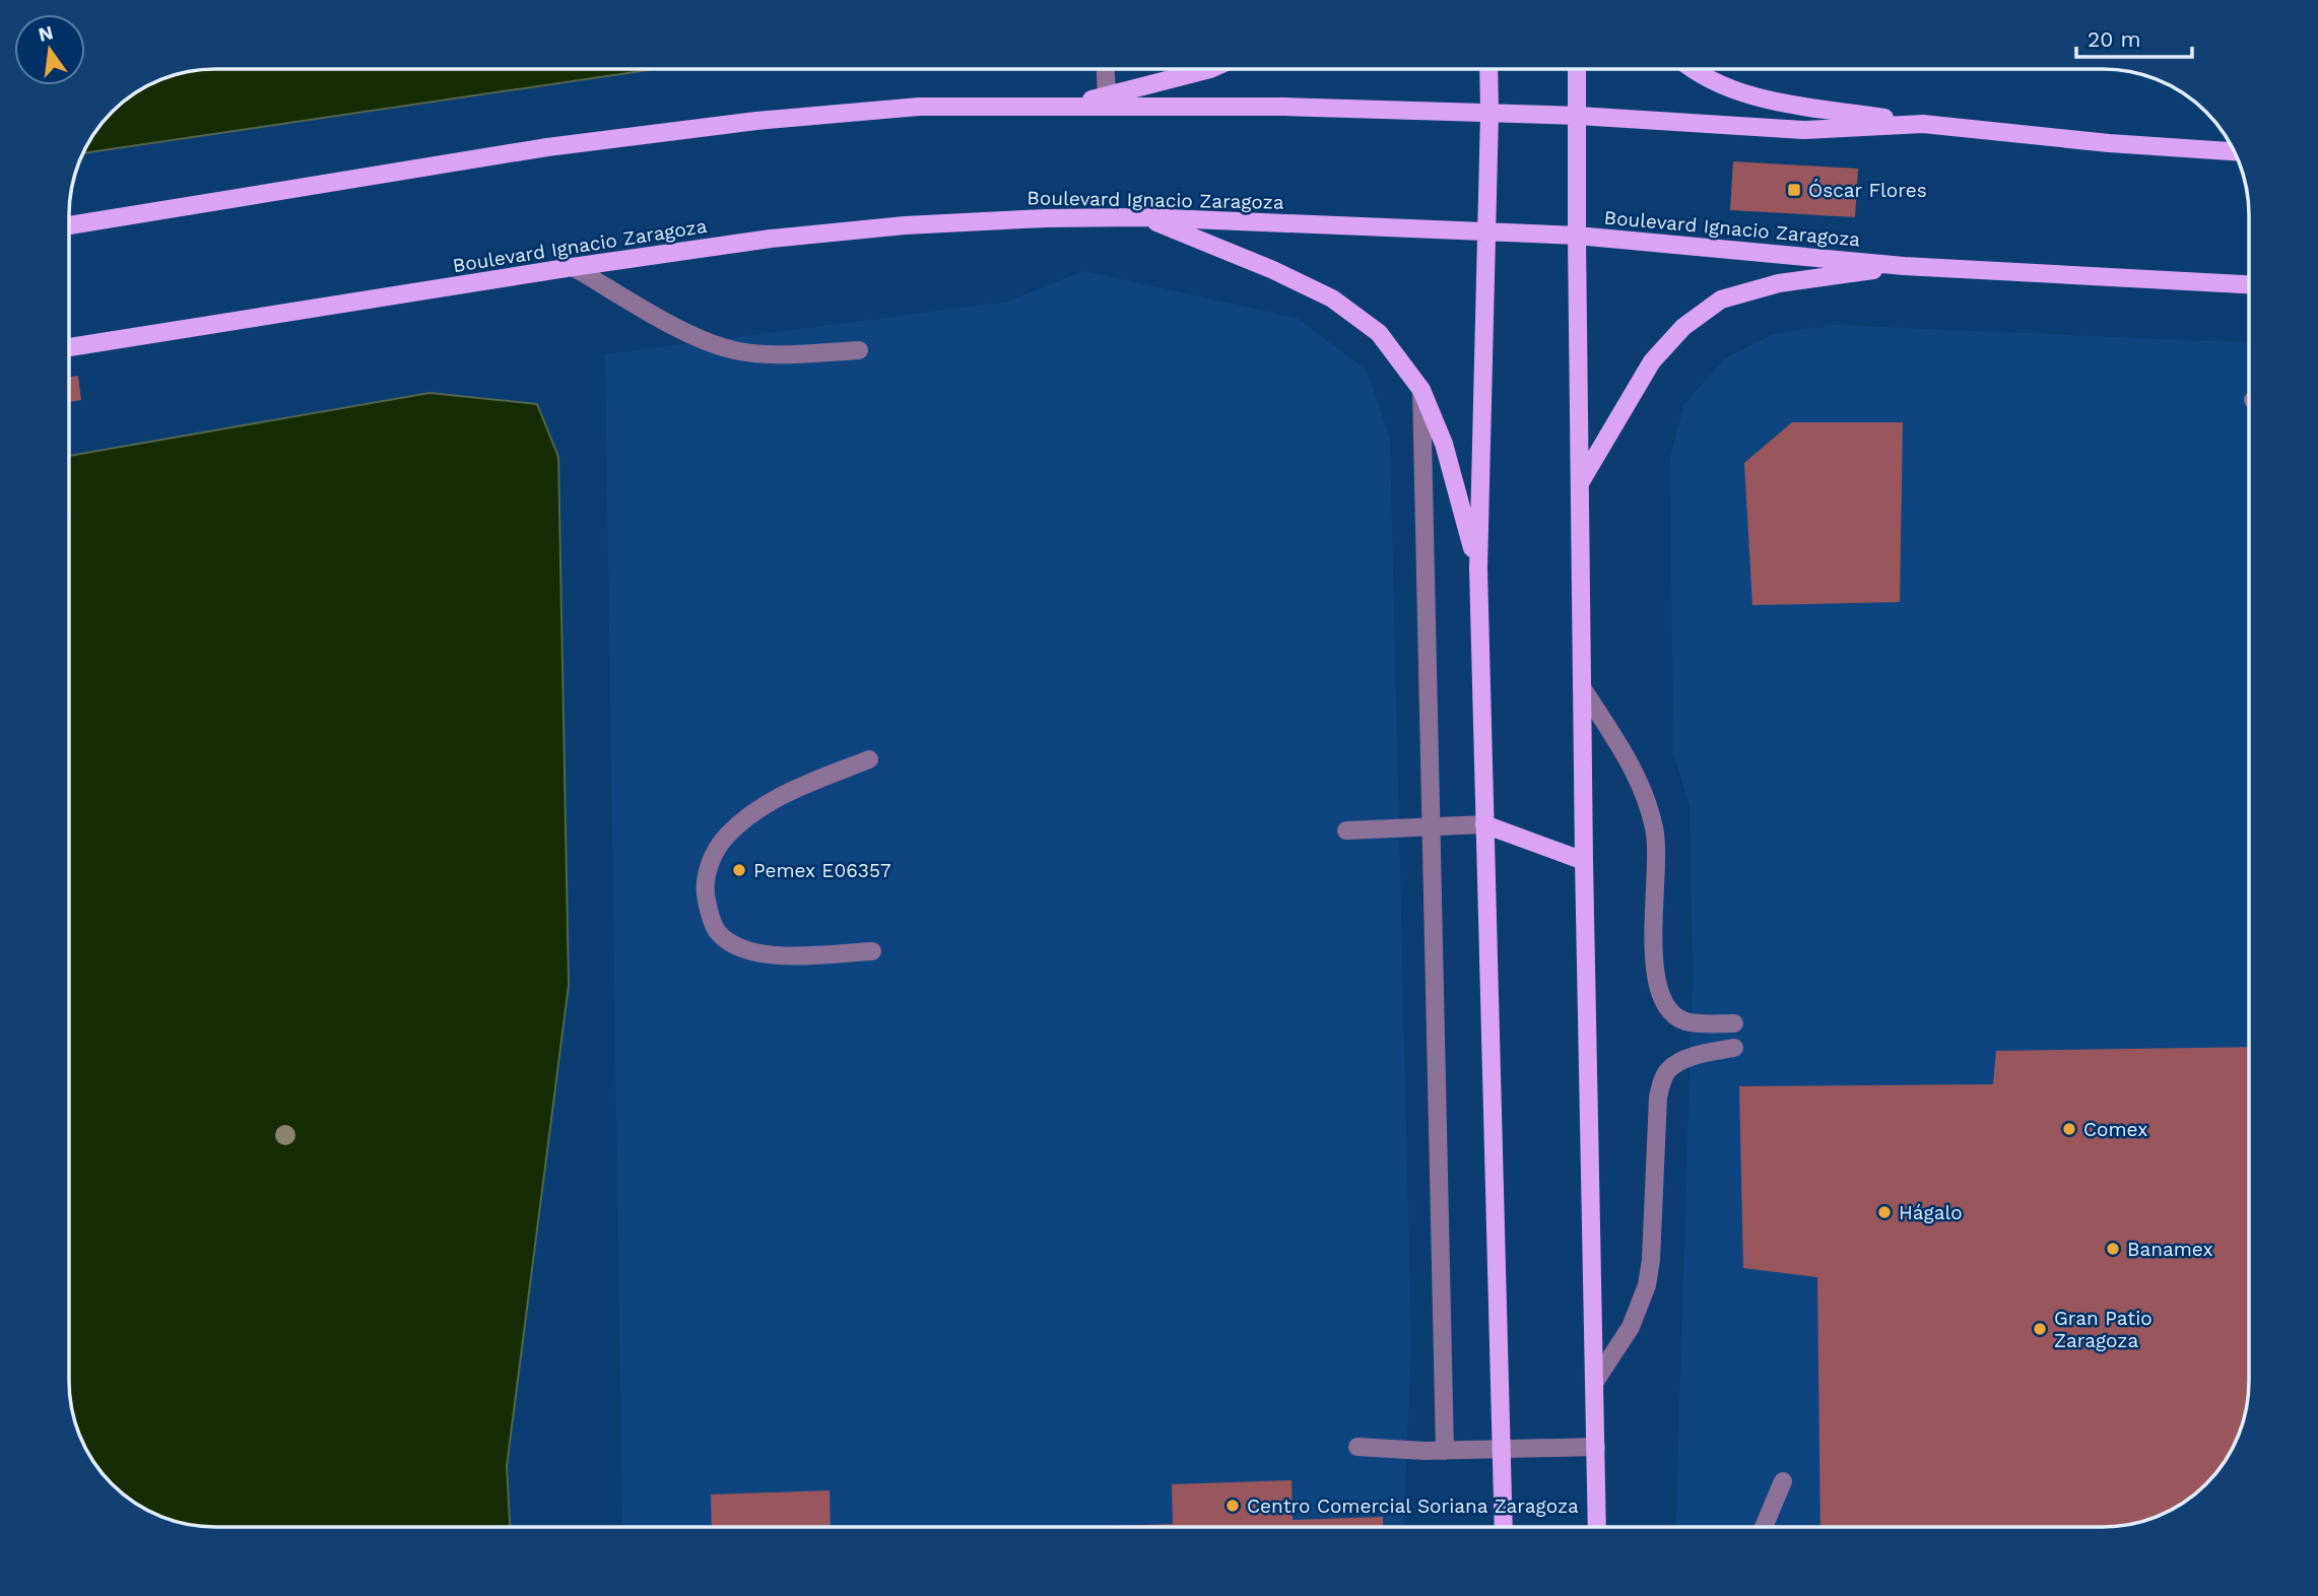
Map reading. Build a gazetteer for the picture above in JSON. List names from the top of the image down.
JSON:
{
  "streets": {
    "main road": ["Boulevard Ignacio Zaragoza"]
  },
  "places": {
    "transit": ["Óscar Flores"],
    "other": [
      "Pemex E06357",
      "Comex",
      "Hágalo",
      "Banamex",
      "Gran Patio Zaragoza",
      "Centro Comercial Soriana Zaragoza"
    ]
  },
  "scale_bar": "20 m",
  "north": "top"
}
